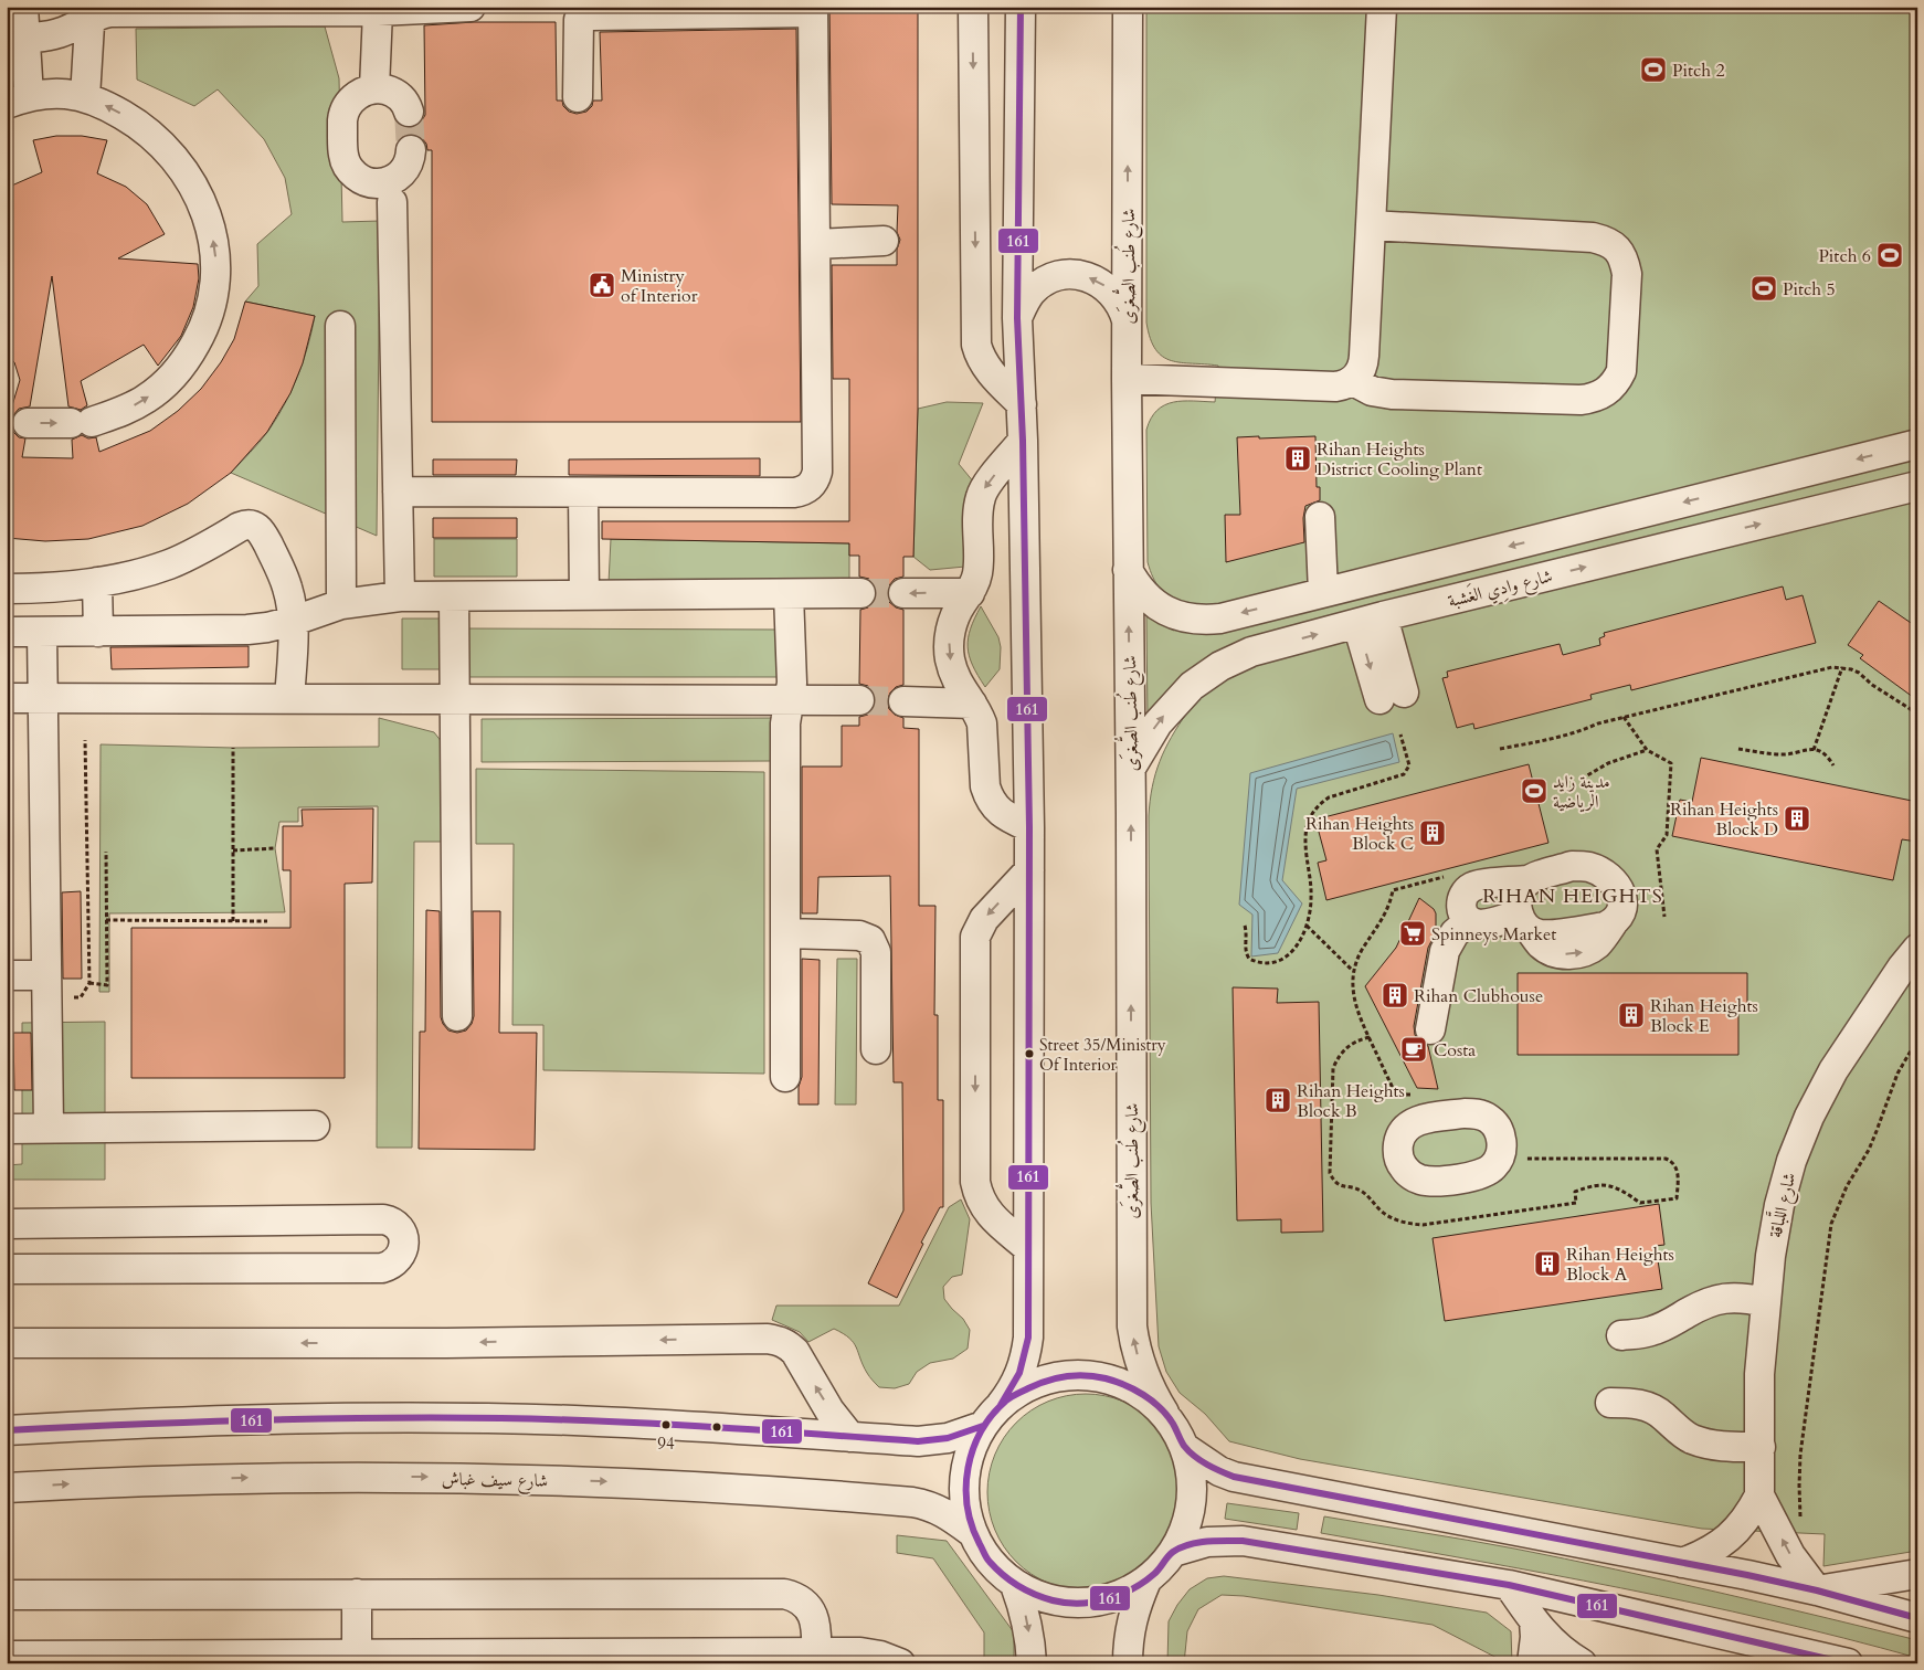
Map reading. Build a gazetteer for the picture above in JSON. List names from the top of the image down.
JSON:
{
  "streets": {
    "street": [
      "شارع طُنب الصُّغرَى",
      "شارع وادِي الغَشبة",
      "شارع اللَّباقة",
      "شارع سيف غباش"
    ]
  },
  "crossings": [
    ["شارع طُنب الصُّغرَى", "شارع وادِي الغَشبة"]
  ],
  "districts": ["RIHAN HEIGHTS"],
  "places": {
    "sports": [
      "Pitch 2",
      "Pitch 6",
      "Pitch 5",
      "مدينة زايد الرياضية"
    ],
    "public building": ["Ministry of Interior"],
    "building": [
      "Rihan Heights District Cooling Plant",
      "Rihan Heights Block D",
      "Rihan Heights Block C",
      "Rihan Clubhouse",
      "Rihan Heights Block E",
      "Rihan Heights Block B",
      "Rihan Heights Block A"
    ],
    "supermarket": ["Spinneys Market"],
    "cafe": ["Costa"],
    "other": ["Street 35/Ministry Of Interior", "94"]
  },
  "lines": ["transit line 161"]
}
